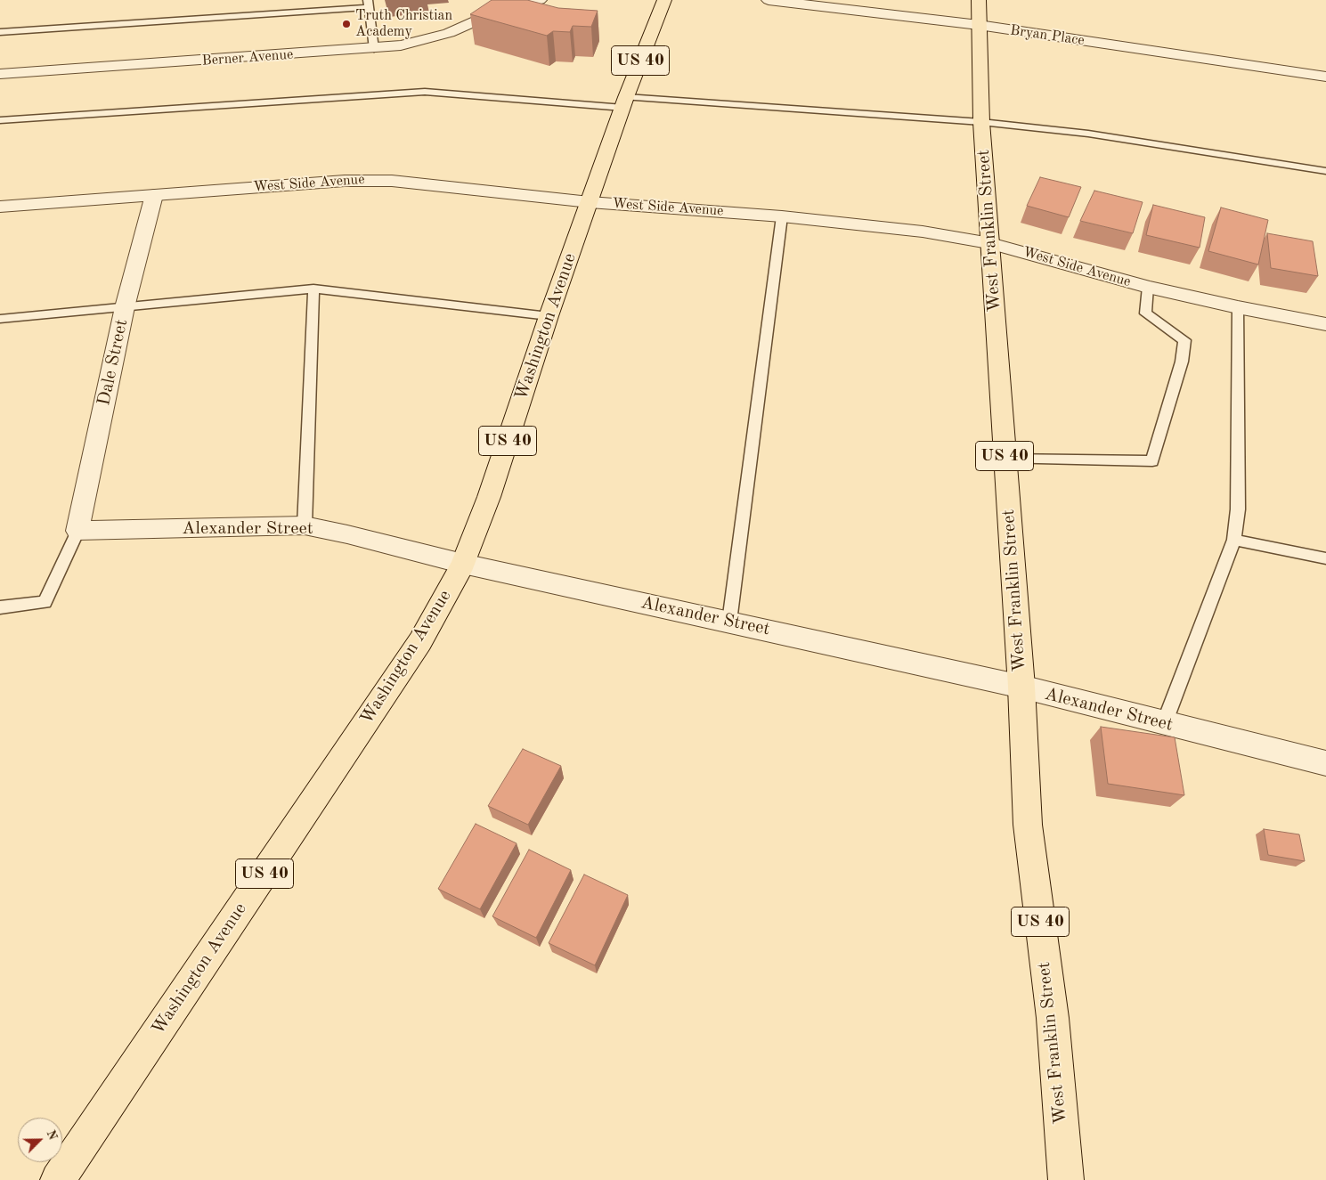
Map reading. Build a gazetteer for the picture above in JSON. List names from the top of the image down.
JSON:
{
  "streets": {
    "main road": ["US 40", "West Franklin Street", "Washington Avenue"],
    "street": [
      "Bryan Place",
      "Berner Avenue",
      "West Side Avenue",
      "Dale Street",
      "Alexander Street"
    ]
  },
  "crossings": [
    ["Bryan Place", "West Franklin Street"],
    ["West Side Avenue", "West Franklin Street"],
    ["West Side Avenue", "Washington Avenue"],
    ["West Side Avenue", "Dale Street"],
    ["West Franklin Street", "Alexander Street"],
    ["Washington Avenue", "Alexander Street"],
    ["Dale Street", "Alexander Street"]
  ],
  "places": ["Truth Christian Academy"],
  "north": "top right"
}
